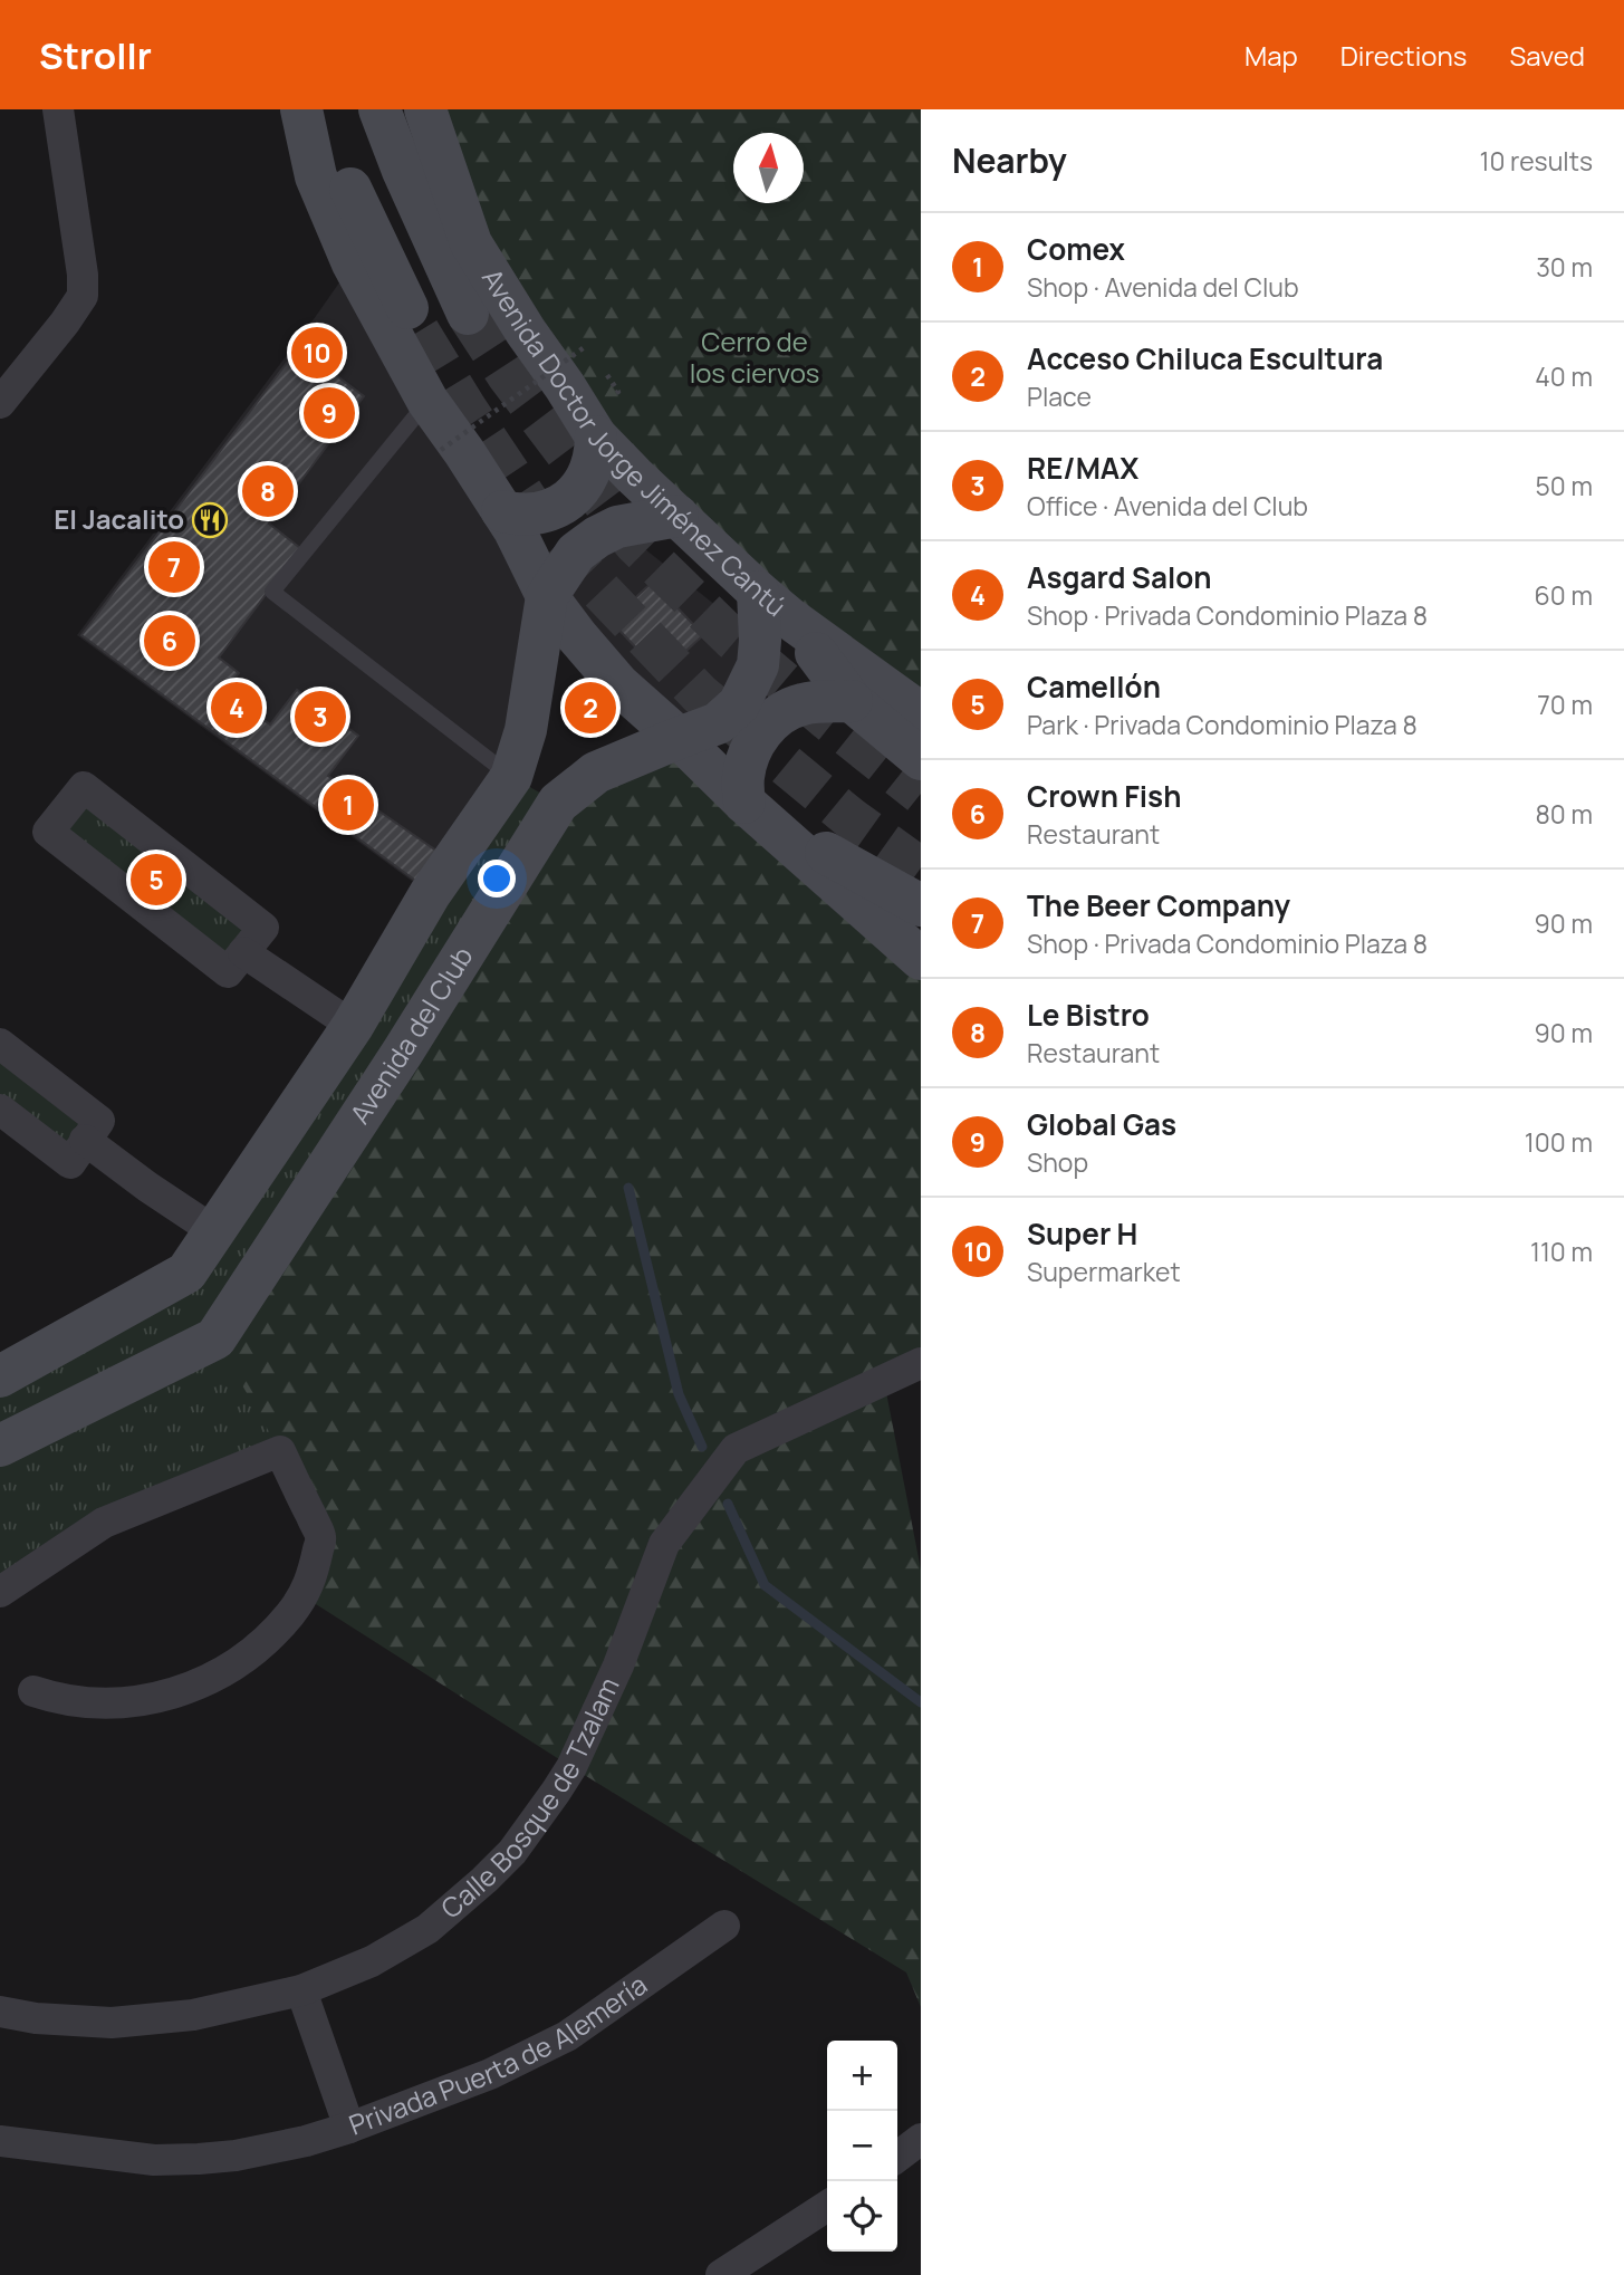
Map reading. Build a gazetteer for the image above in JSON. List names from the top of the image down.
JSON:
{
  "streets": {
    "street": [
      "Avenida Doctor Jorge Jiménez Cantú",
      "Avenida del Club",
      "Calle Bosque de Tzalam",
      "Privada Puerta de Alemería"
    ]
  },
  "crossings": [
    ["Avenida Doctor Jorge Jiménez Cantú", "Avenida del Club"],
    ["Calle Bosque de Tzalam", "Privada Puerta de Alemería"]
  ],
  "parks": ["Cerro de los ciervos"],
  "places": {
    "restaurant": ["El Jacalito"]
  },
  "north": "top",
  "page": {
    "header": "Strollr",
    "nav": ["Map", "Directions", "Saved"],
    "heading": ["Nearby", "10 results"],
    "list": [
      {
        "mark": "1",
        "name": "Comex",
        "note": "Shop · Avenida del Club",
        "value": "30 m"
      },
      {
        "mark": "2",
        "name": "Acceso Chiluca Escultura",
        "note": "Place",
        "value": "40 m"
      },
      {
        "mark": "3",
        "name": "RE/MAX",
        "note": "Office · Avenida del Club",
        "value": "50 m"
      },
      {
        "mark": "4",
        "name": "Asgard Salon",
        "note": "Shop · Privada Condominio Plaza 8",
        "value": "60 m"
      },
      {
        "mark": "5",
        "name": "Camellón",
        "note": "Park · Privada Condominio Plaza 8",
        "value": "70 m"
      },
      {
        "mark": "6",
        "name": "Crown Fish",
        "note": "Restaurant",
        "value": "80 m"
      },
      {
        "mark": "7",
        "name": "The Beer Company",
        "note": "Shop · Privada Condominio Plaza 8",
        "value": "90 m"
      },
      {
        "mark": "8",
        "name": "Le Bistro",
        "note": "Restaurant",
        "value": "90 m"
      },
      {
        "mark": "9",
        "name": "Global Gas",
        "note": "Shop",
        "value": "100 m"
      },
      {
        "mark": "10",
        "name": "Super H",
        "note": "Supermarket",
        "value": "110 m"
      }
    ],
    "pins": [
      "10",
      "9",
      "8",
      "7",
      "6",
      "2",
      "4",
      "3",
      "1",
      "5"
    ],
    "map_buttons": ["+", "−"]
  }
}
